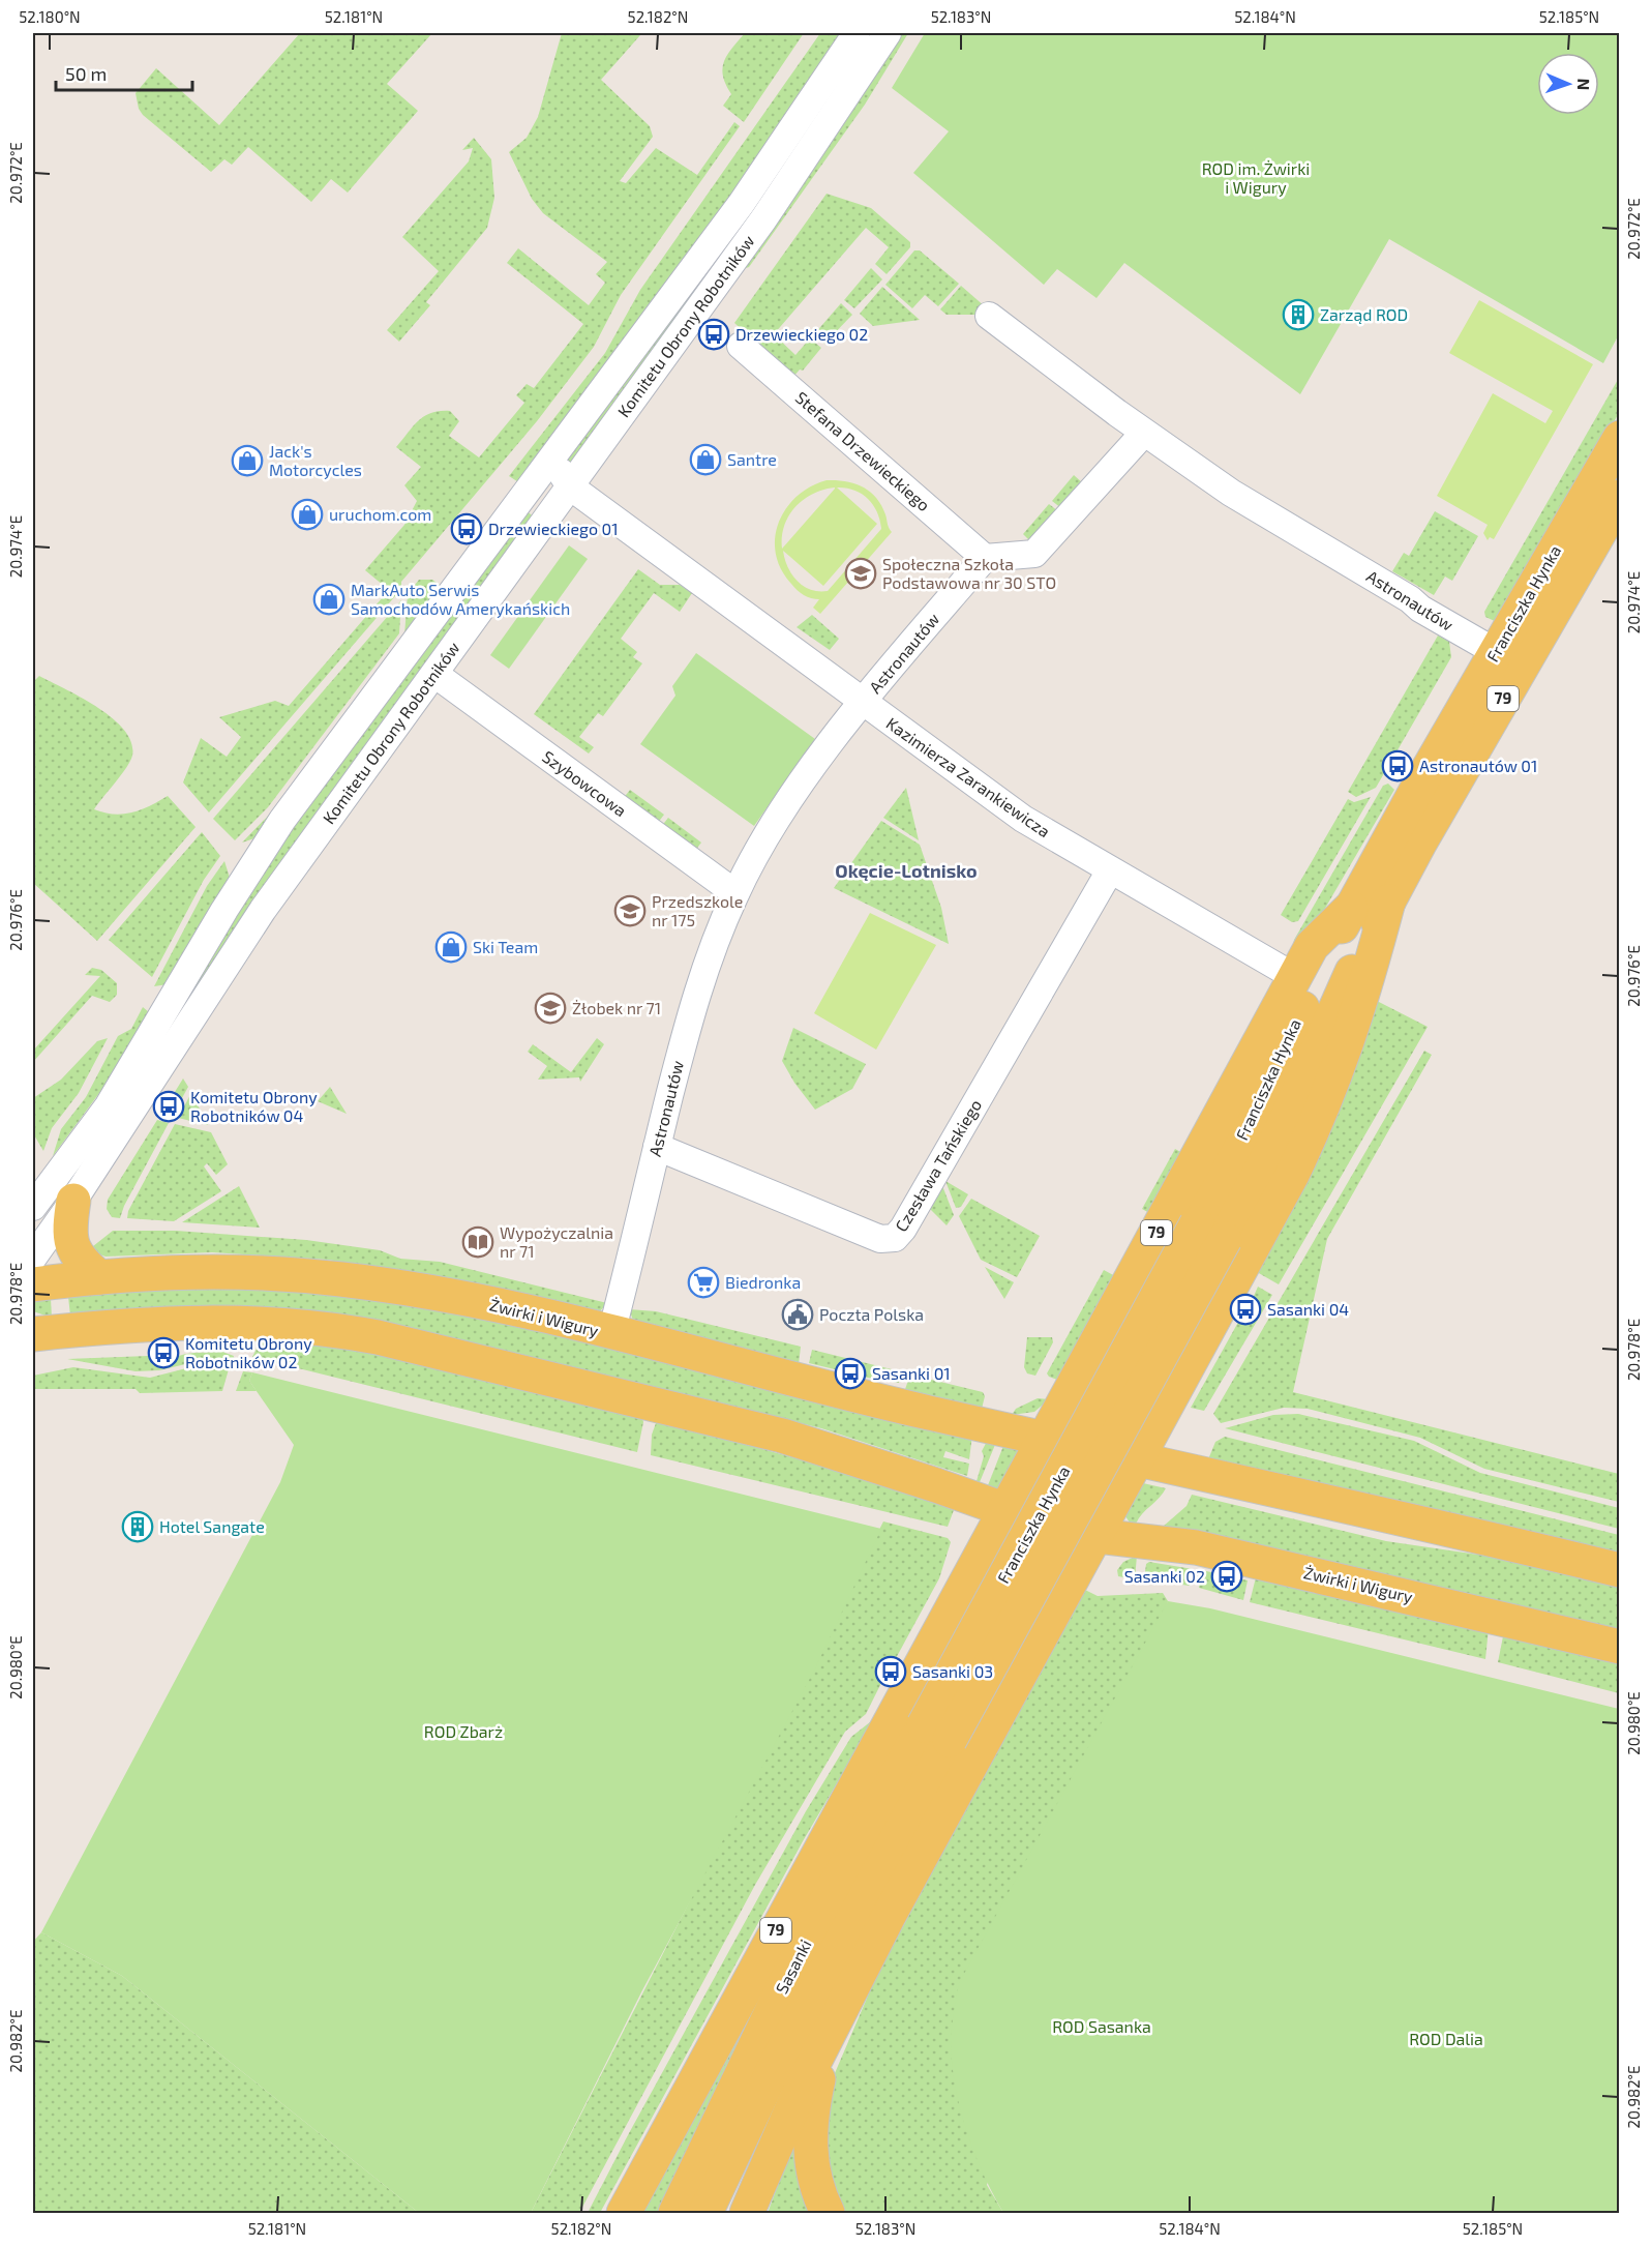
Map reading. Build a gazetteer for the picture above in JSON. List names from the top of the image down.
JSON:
{
  "streets": {
    "main road": [
      "Franciszka Hynka",
      "79",
      "Żwirki i Wigury",
      "Sasanki"
    ],
    "street": [
      "Komitetu Obrony Robotników",
      "Stefana Drzewieckiego",
      "Astronautów",
      "Kazimierza Zarankiewicza",
      "Szybowcowa",
      "Czesława Tańskiego"
    ]
  },
  "crossings": [
    ["Komitetu Obrony Robotników", "Kazimierza Zarankiewicza"],
    ["Komitetu Obrony Robotników", "Szybowcowa"],
    ["Stefana Drzewieckiego", "Astronautów"],
    ["Astronautów", "Franciszka Hynka"],
    ["Astronautów", "Kazimierza Zarankiewicza"],
    ["Astronautów", "Szybowcowa"],
    ["Astronautów", "Czesława Tańskiego"],
    ["Astronautów", "Żwirki i Wigury"],
    ["Franciszka Hynka", "79"],
    ["Franciszka Hynka", "Sasanki"],
    ["79", "Kazimierza Zarankiewicza"],
    ["79", "Żwirki i Wigury"],
    ["Kazimierza Zarankiewicza", "Czesława Tańskiego"]
  ],
  "districts": ["Okęcie-Lotnisko"],
  "parks": [
    "ROD im. Żwirki i Wigury",
    "ROD Zbarż",
    "ROD Sasanka",
    "ROD Dalia"
  ],
  "places": {
    "building": ["Zarząd ROD", "Hotel Sangate"],
    "bus stop": [
      "Drzewieckiego 02",
      "Drzewieckiego 01",
      "Astronautów 01",
      "Komitetu Obrony Robotników 04",
      "Sasanki 04",
      "Komitetu Obrony Robotników 02",
      "Sasanki 01",
      "Sasanki 02",
      "Sasanki 03"
    ],
    "shop": [
      "Santre",
      "Jack's Motorcycles",
      "uruchom.com",
      "MarkAuto Serwis Samochodów Amerykańskich",
      "Ski Team"
    ],
    "school or university": ["Społeczna Szkoła Podstawowa nr 30 STO", "Przedszkole nr 175", "Żłobek nr 71"],
    "library": ["Wypożyczalnia nr 71"],
    "supermarket": ["Biedronka"],
    "public building": ["Poczta Polska"]
  },
  "scale_bar": "50 m",
  "north": "right",
  "coordinates": [
    "52.180°N",
    "52.181°N",
    "52.182°N",
    "52.183°N",
    "52.184°N",
    "52.185°N",
    "20.972°E",
    "20.974°E",
    "20.976°E",
    "20.978°E",
    "20.980°E",
    "20.982°E"
  ]
}
